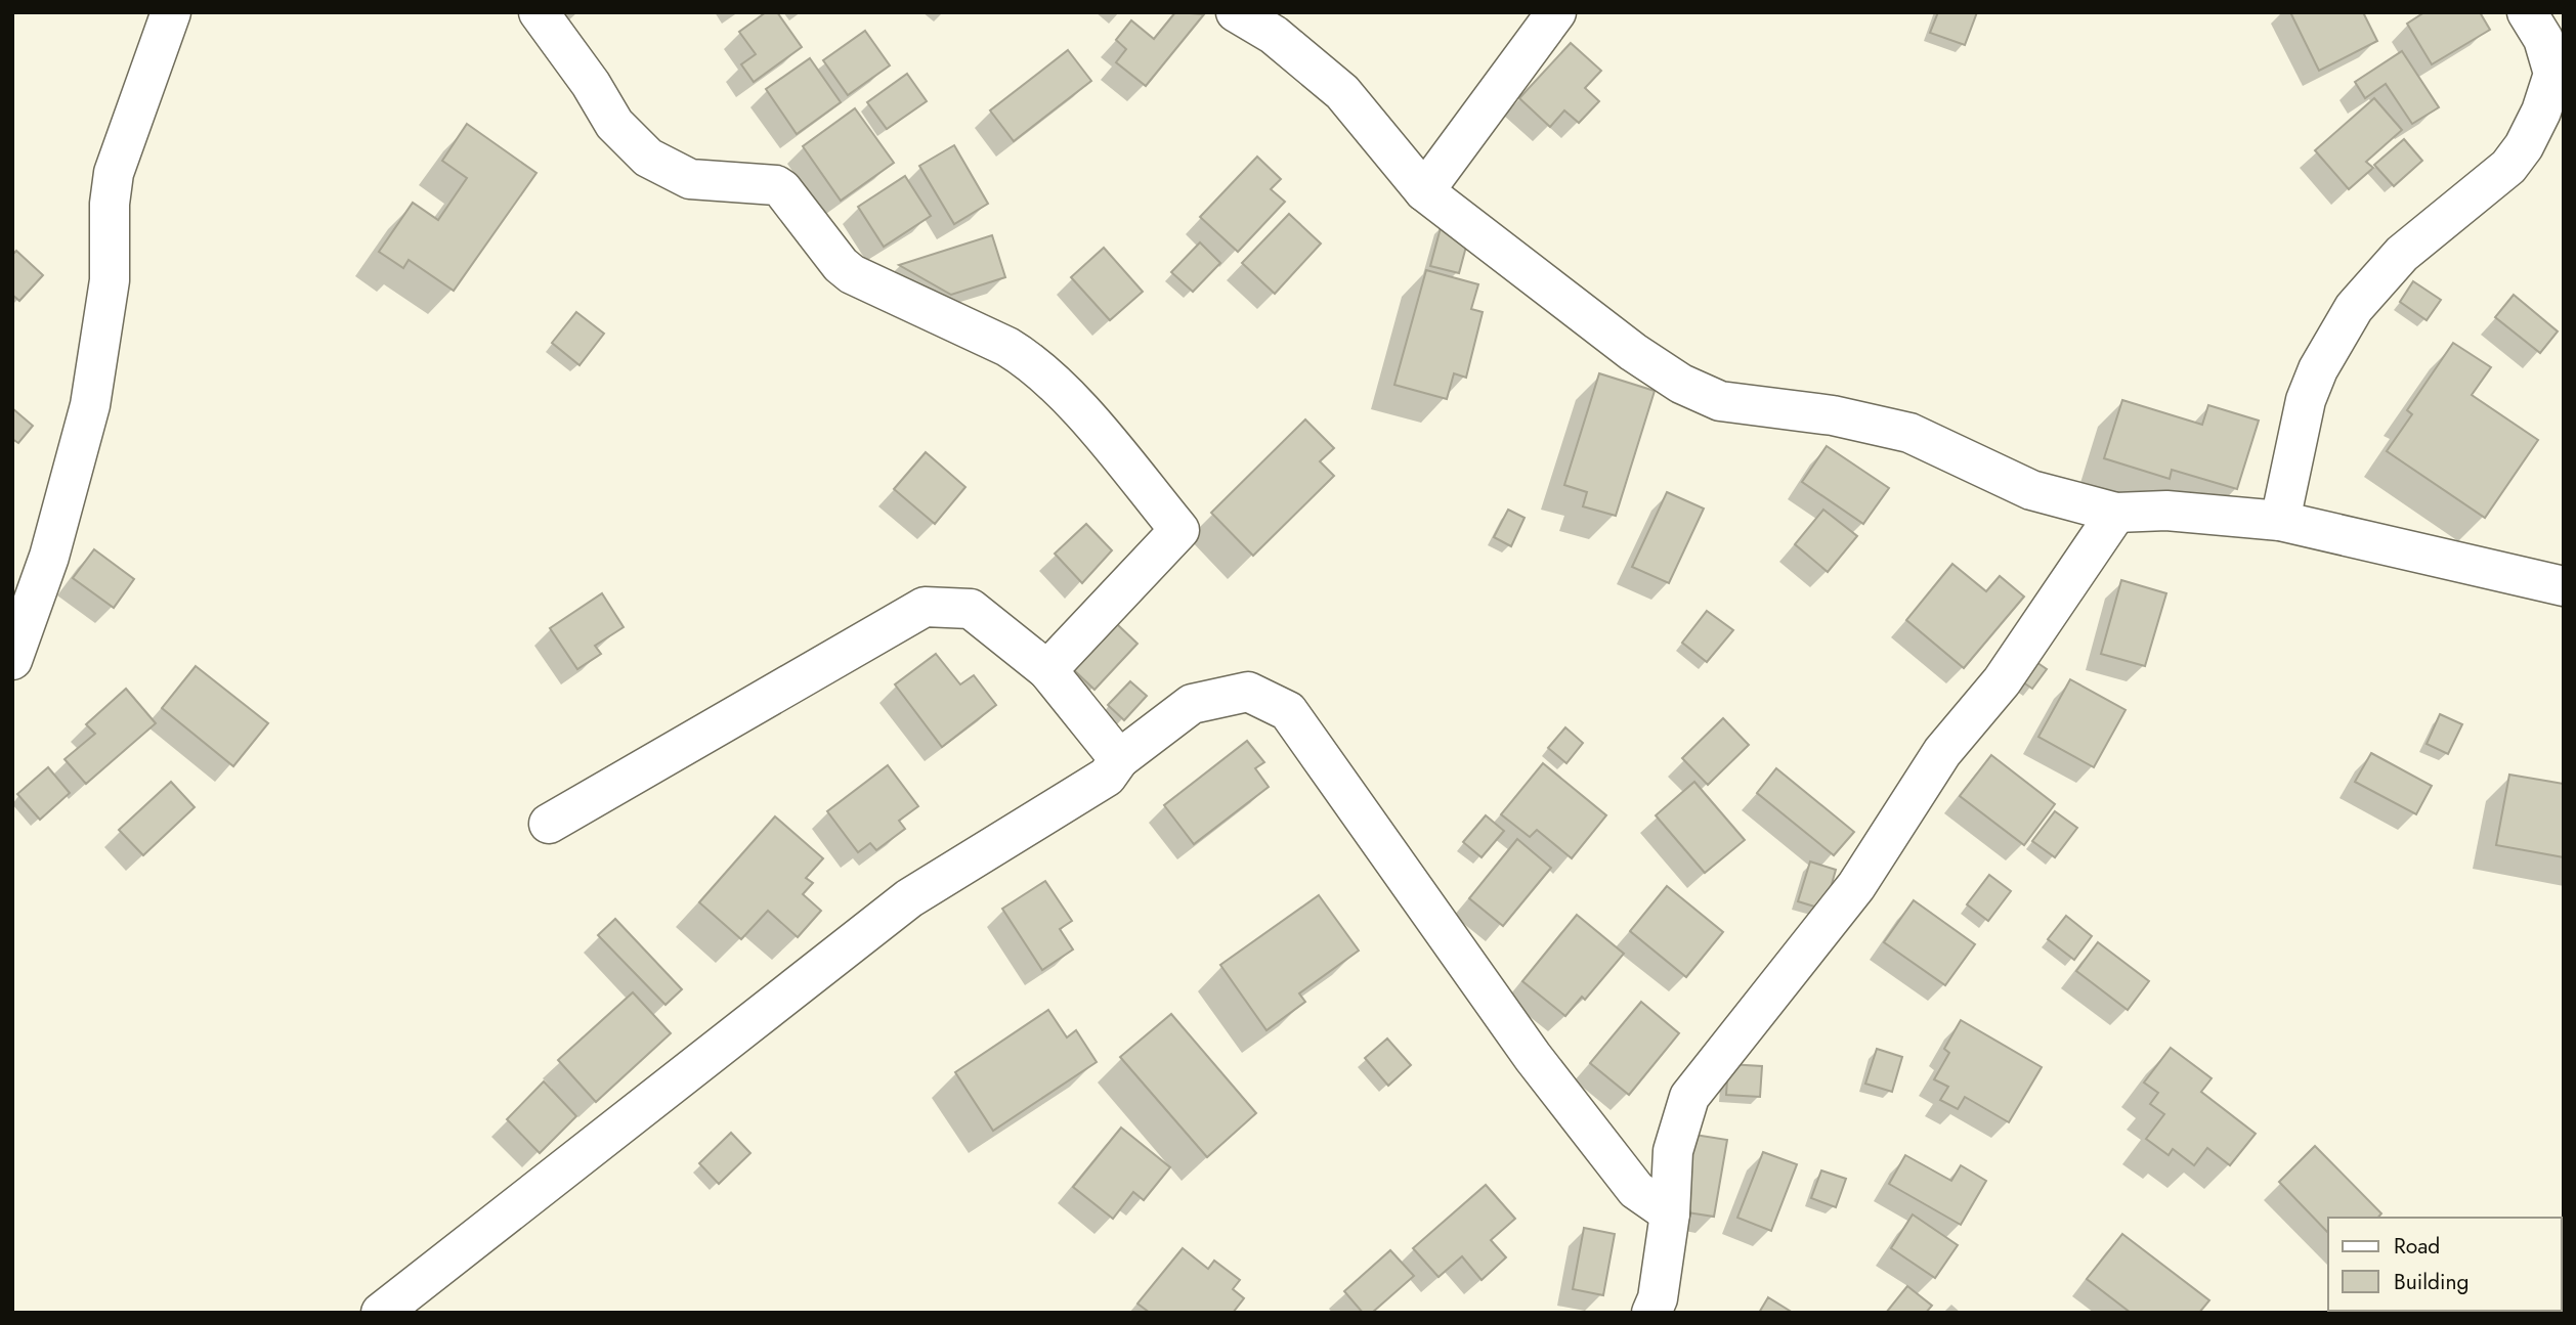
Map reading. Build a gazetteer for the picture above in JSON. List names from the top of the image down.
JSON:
{
  "legend": ["Road", "Building"]
}
